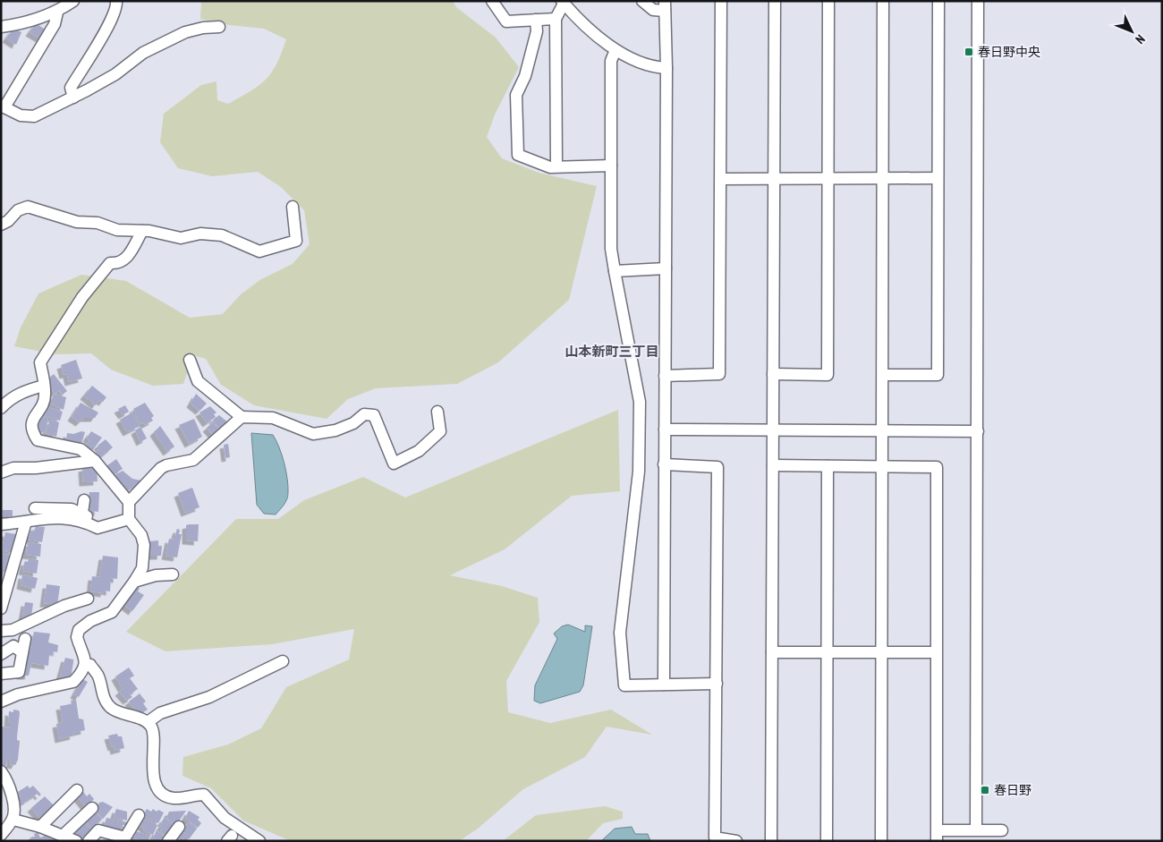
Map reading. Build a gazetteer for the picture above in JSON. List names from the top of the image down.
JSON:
{
  "districts": ["山本新町三丁目"],
  "places": {
    "transit": ["春日野中央", "春日野"]
  },
  "north": "bottom right"
}
